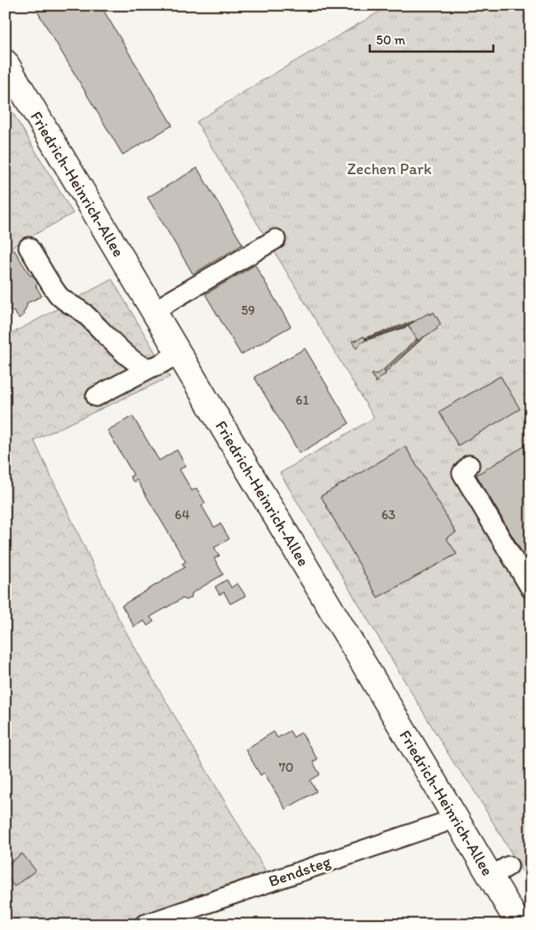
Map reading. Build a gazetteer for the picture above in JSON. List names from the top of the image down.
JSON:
{
  "streets": {
    "main road": ["Friedrich-Heinrich-Allee"],
    "street": ["Bendsteg"]
  },
  "crossings": [
    ["Friedrich-Heinrich-Allee", "Bendsteg"]
  ],
  "parks": ["Zechen Park"],
  "house_numbers": [
    "59",
    "61",
    "64",
    "63",
    "70"
  ],
  "scale_bar": "50 m"
}
